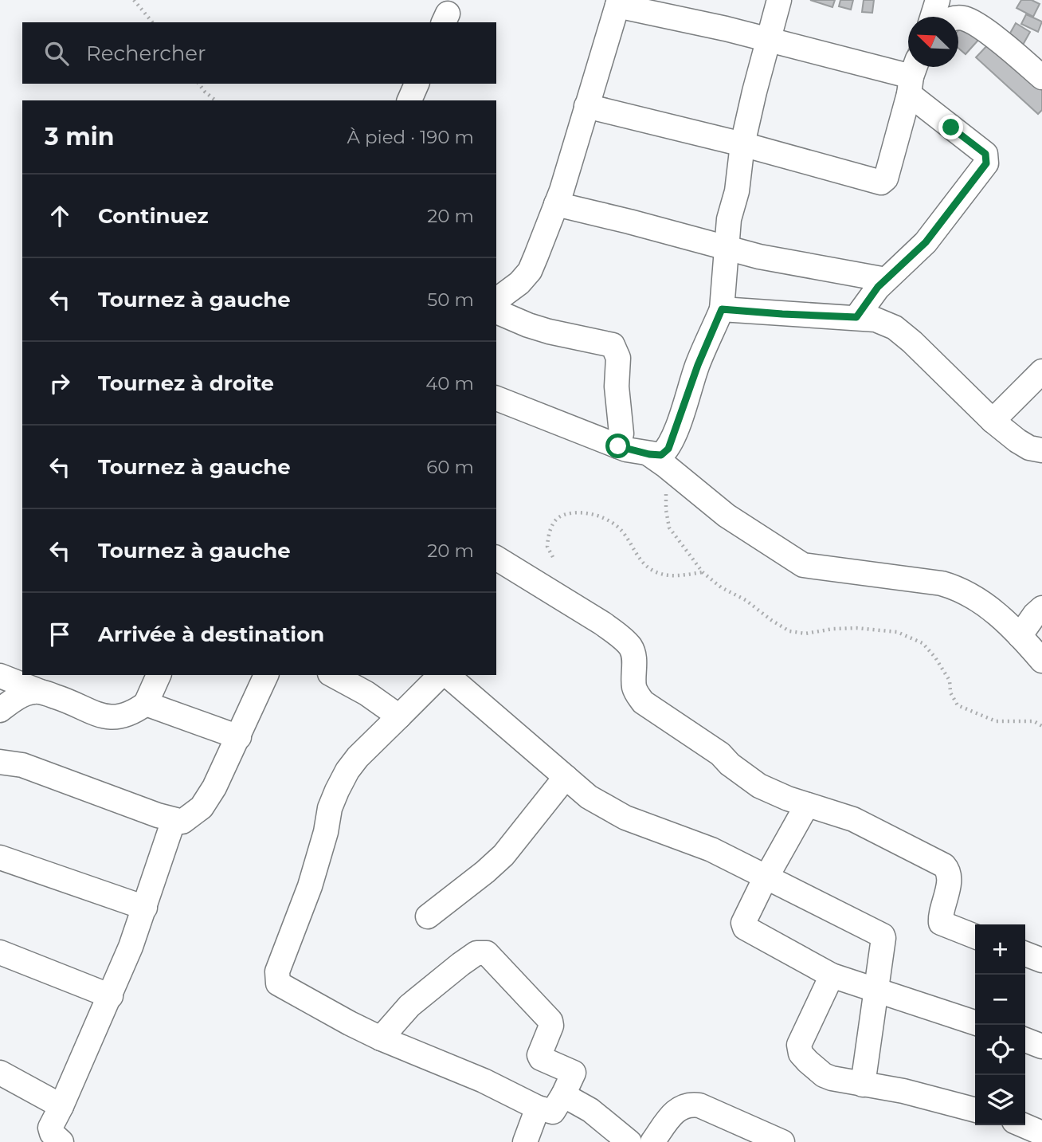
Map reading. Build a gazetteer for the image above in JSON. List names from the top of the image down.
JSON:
{
  "north": "top left",
  "page": {
    "search": "Rechercher",
    "heading": ["3 min", "À pied · 190 m"],
    "list": [
      ["Continuez", "20 m"],
      ["Tournez à gauche", "50 m"],
      ["Tournez à droite", "40 m"],
      ["Tournez à gauche", "60 m"],
      ["Tournez à gauche", "20 m"],
      "Arrivée à destination"
    ],
    "map_buttons": ["+", "−"]
  }
}
